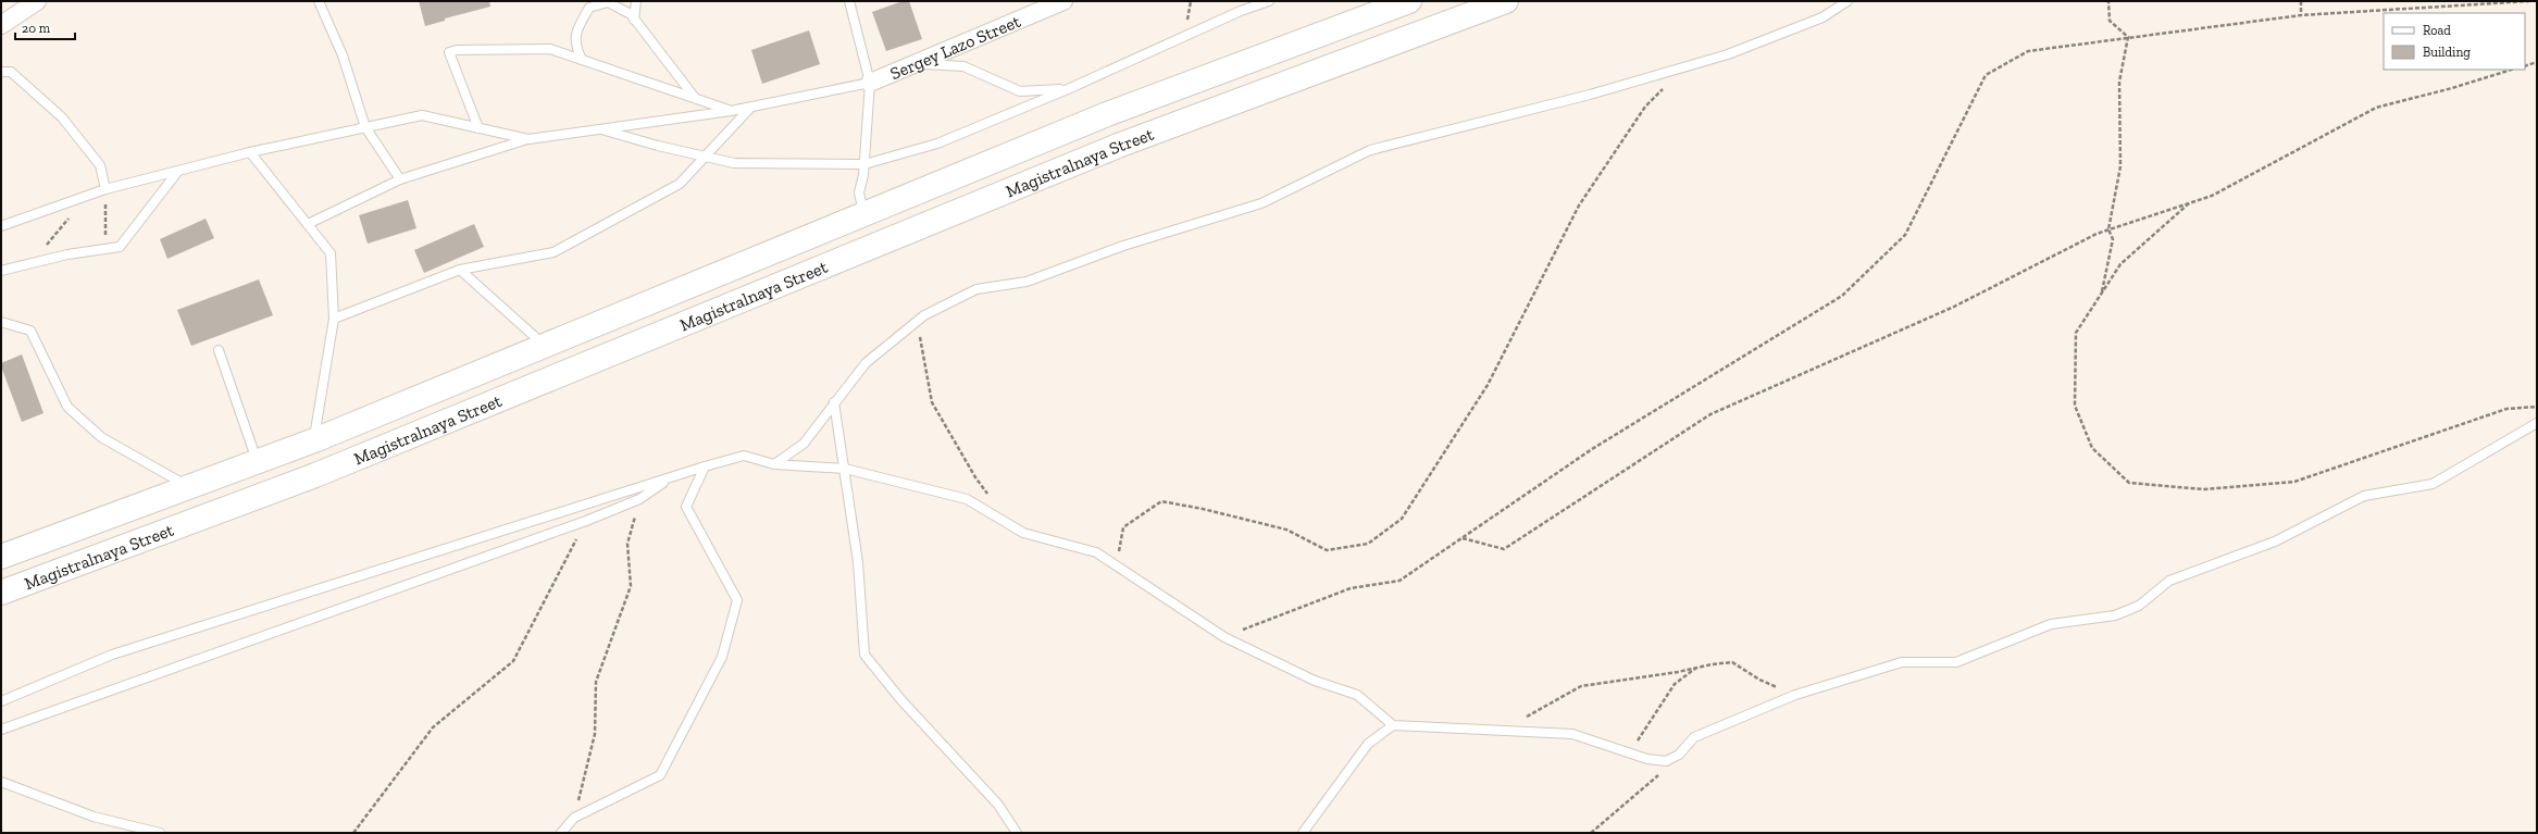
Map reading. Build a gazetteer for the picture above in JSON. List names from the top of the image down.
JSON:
{
  "streets": {
    "main road": ["Magistralnaya Street"],
    "street": ["Sergey Lazo Street"]
  },
  "legend": ["Road", "Building"],
  "scale_bar": "20 m"
}
